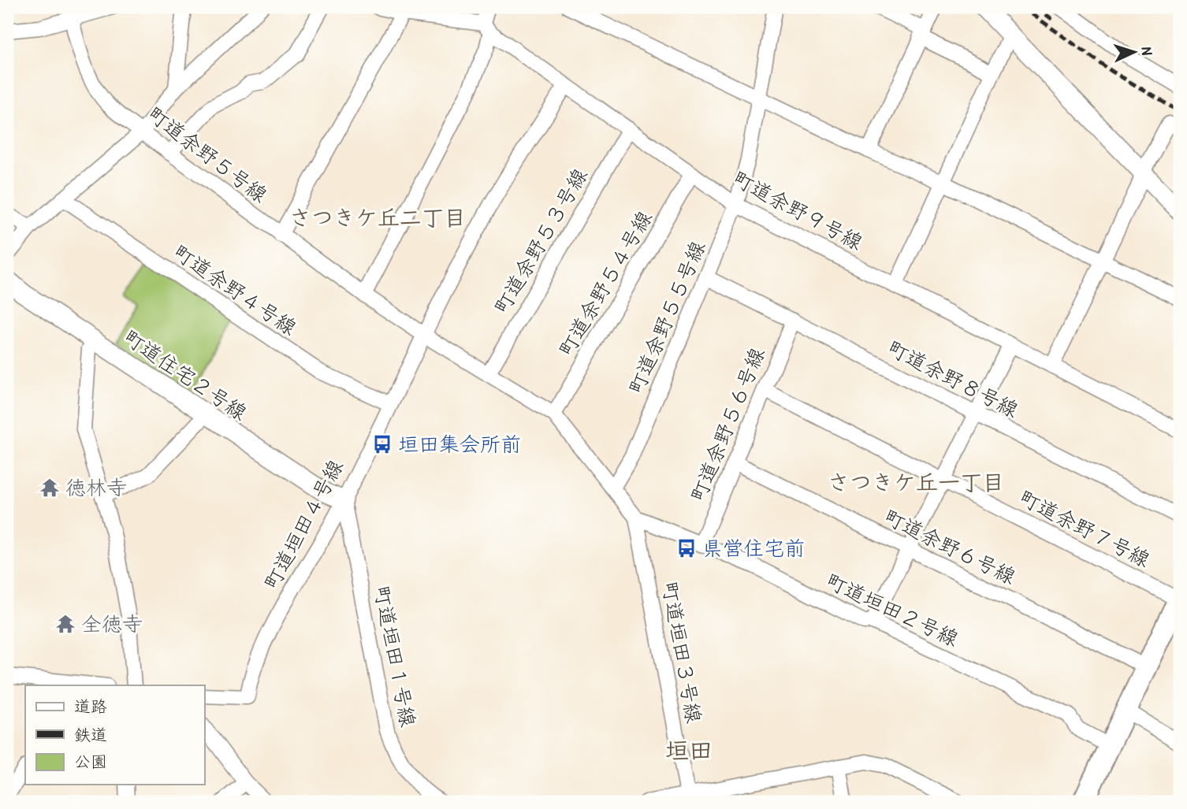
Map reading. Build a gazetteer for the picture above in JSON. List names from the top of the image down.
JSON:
{
  "streets": {
    "street": [
      "町道余野５号線",
      "町道余野９号線",
      "町道余野５３号線",
      "町道余野５４号線",
      "町道余野４号線",
      "町道余野５５号線",
      "町道住宅２号線",
      "町道余野８号線",
      "町道余野５６号線",
      "町道垣田４号線",
      "町道余野７号線",
      "町道余野６号線",
      "町道垣田２号線",
      "町道垣田３号線",
      "町道垣田１号線"
    ]
  },
  "crossings": [
    ["町道余野５号線", "町道垣田４号線"],
    ["町道余野９号線", "町道余野５３号線"],
    ["町道余野９号線", "町道余野５４号線"],
    ["町道余野９号線", "町道余野５５号線"],
    ["町道余野９号線", "町道垣田４号線"],
    ["町道余野４号線", "町道垣田４号線"],
    ["町道余野５５号線", "町道余野８号線"],
    ["町道住宅２号線", "町道垣田４号線"],
    ["町道住宅２号線", "町道垣田１号線"],
    ["町道余野８号線", "町道余野５６号線"],
    ["町道余野５６号線", "町道余野７号線"],
    ["町道余野５６号線", "町道余野６号線"],
    ["町道余野５６号線", "町道垣田２号線"],
    ["町道垣田４号線", "町道垣田１号線"],
    ["町道垣田２号線", "町道垣田３号線"]
  ],
  "districts": ["さつきケ丘二丁目", "さつきケ丘一丁目", "垣田"],
  "places": {
    "bus stop": ["垣田集会所前", "県営住宅前"],
    "temple": ["徳林寺", "全徳寺"]
  },
  "legend": ["道路", "鉄道", "公園"],
  "north": "right"
}
